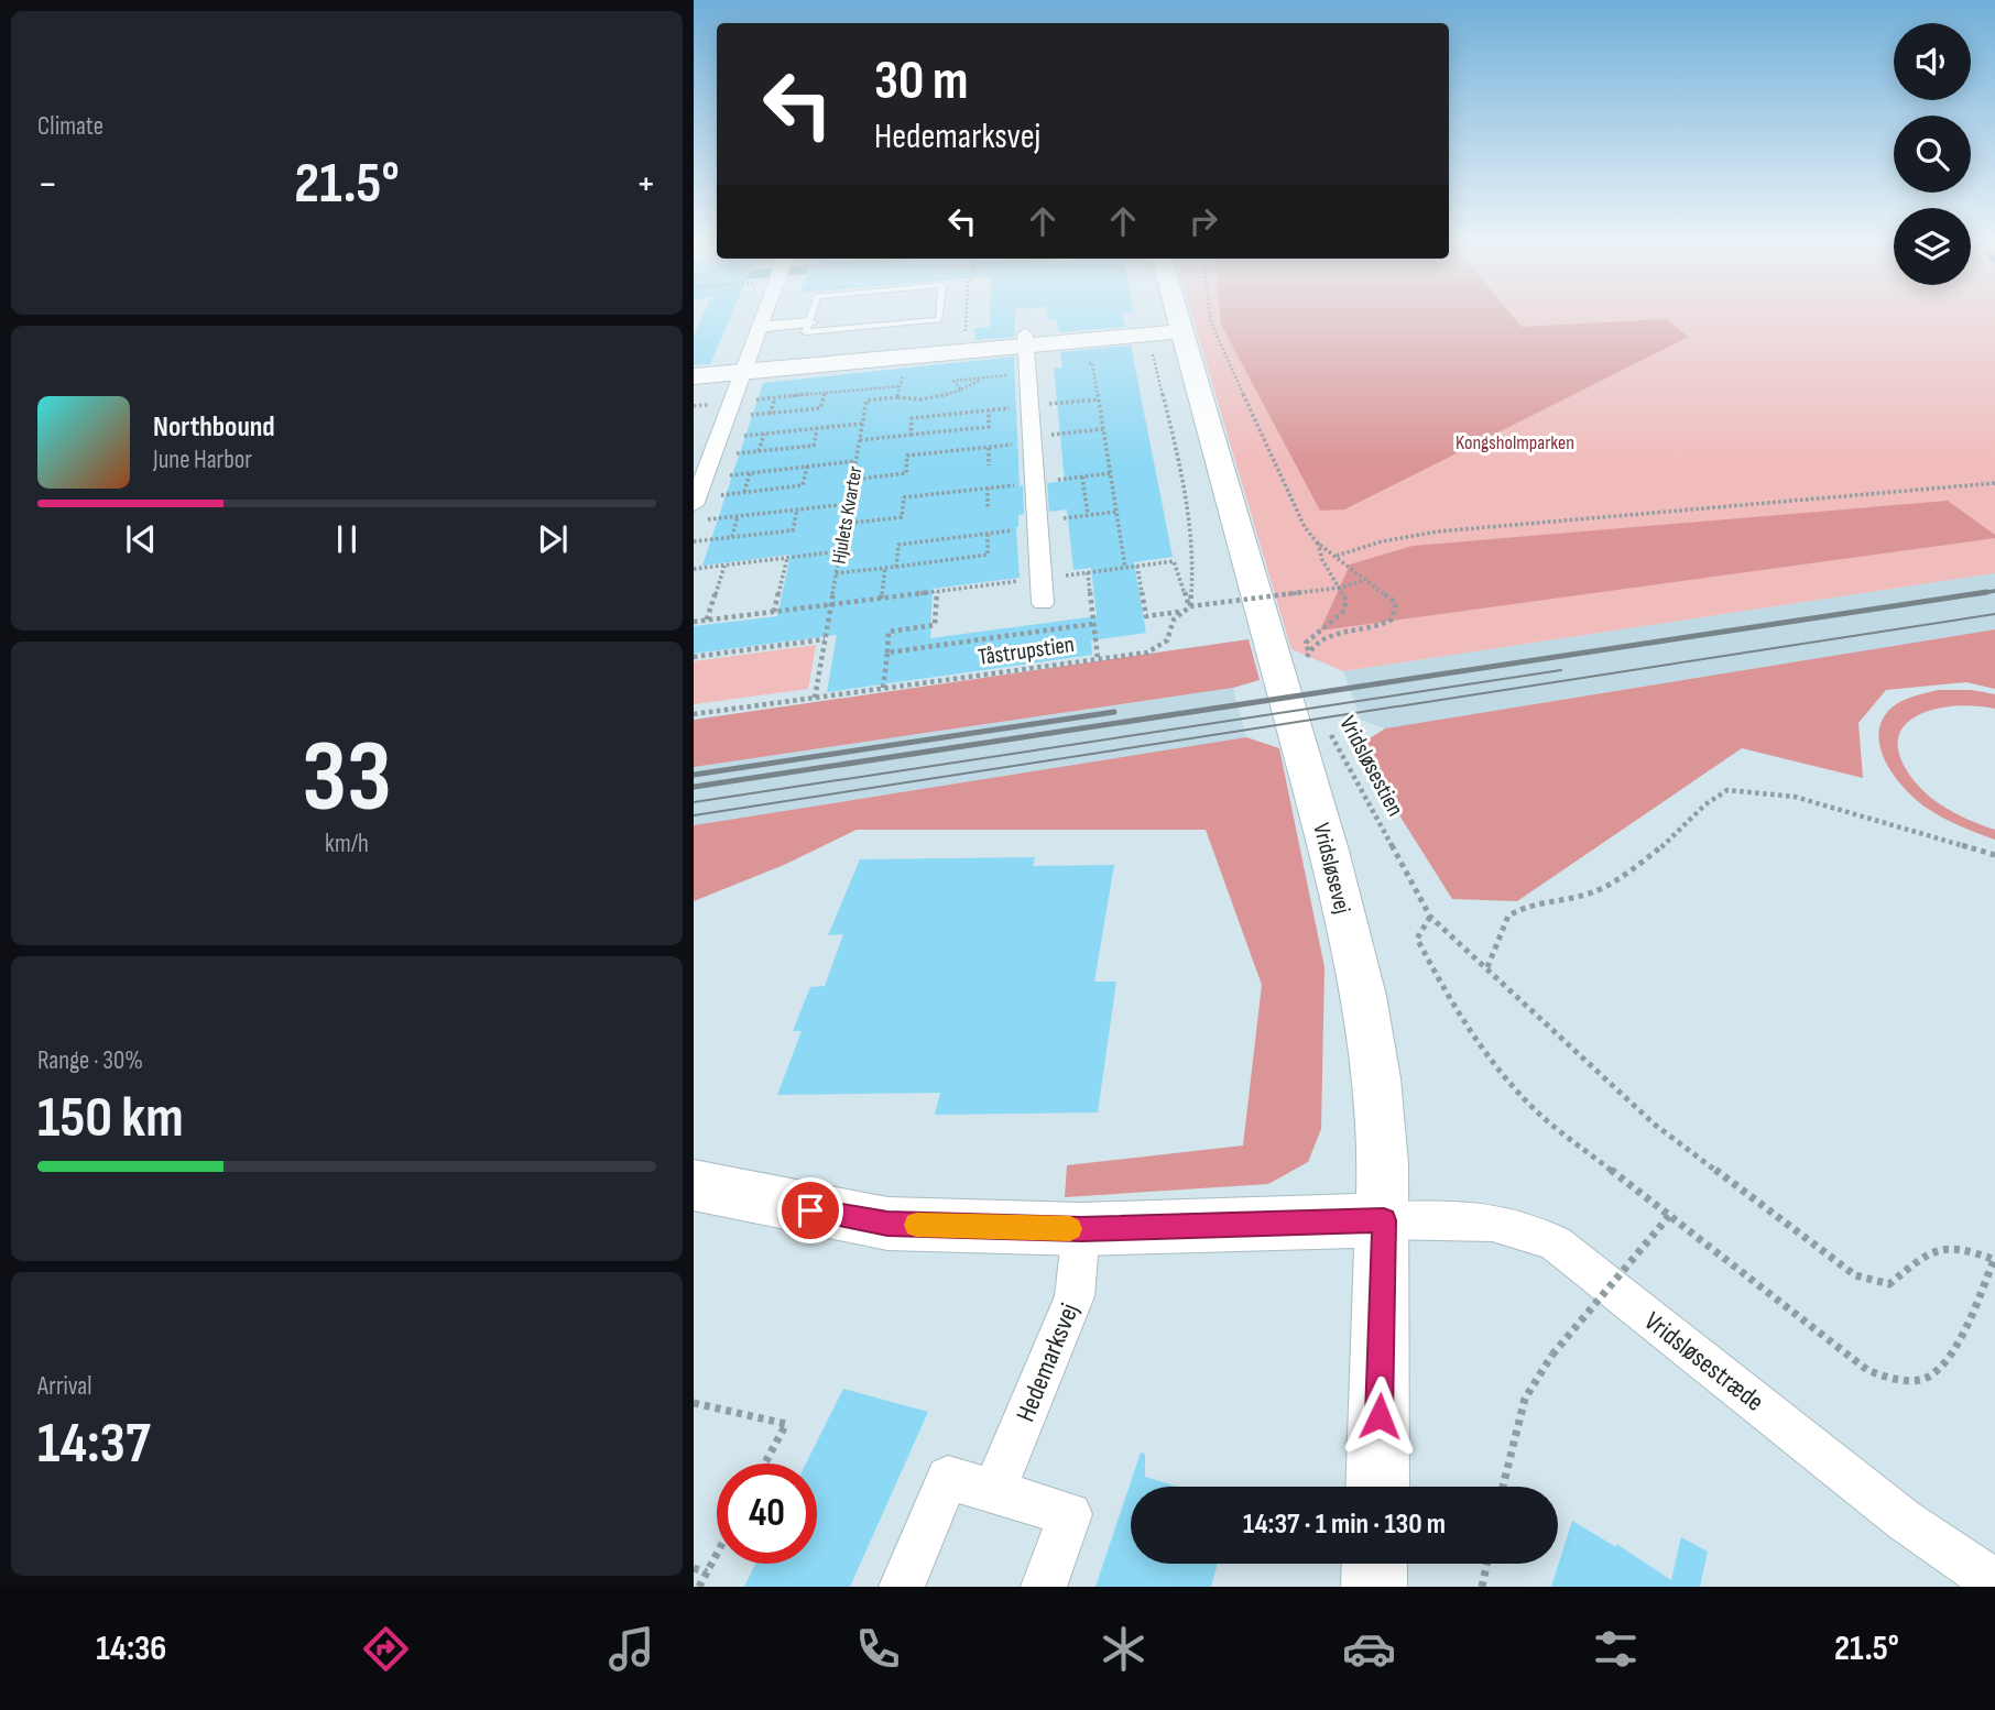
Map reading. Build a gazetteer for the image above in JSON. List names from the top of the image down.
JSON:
{
  "streets": {
    "street": ["Vridsløsevej", "Vridsløsestræde", "Hedemarksvej"],
    "path": ["Hjulets Kvarter", "Tåstrupstien", "Vridsløsestien"]
  },
  "crossings": [
    ["Hjulets Kvarter", "Tåstrupstien"],
    ["Vridsløsevej", "Vridsløsestræde"]
  ],
  "parks": ["Kongsholmparken"],
  "page": {
    "tile": [
      "Climate",
      ["33", "km/h"],
      ["Range · 30%", "150 km"],
      ["Arrival", "14:37"]
    ],
    "turn": ["30 m", "Hedemarksvej"],
    "heat": ["−", "21.5°", "+"],
    "song": ["Northbound", "June Harbor"],
    "limit": "40",
    "trip": "14:37 · 1 min · 130 m",
    "tabs": ["14:36", "21.5°"]
  }
}
